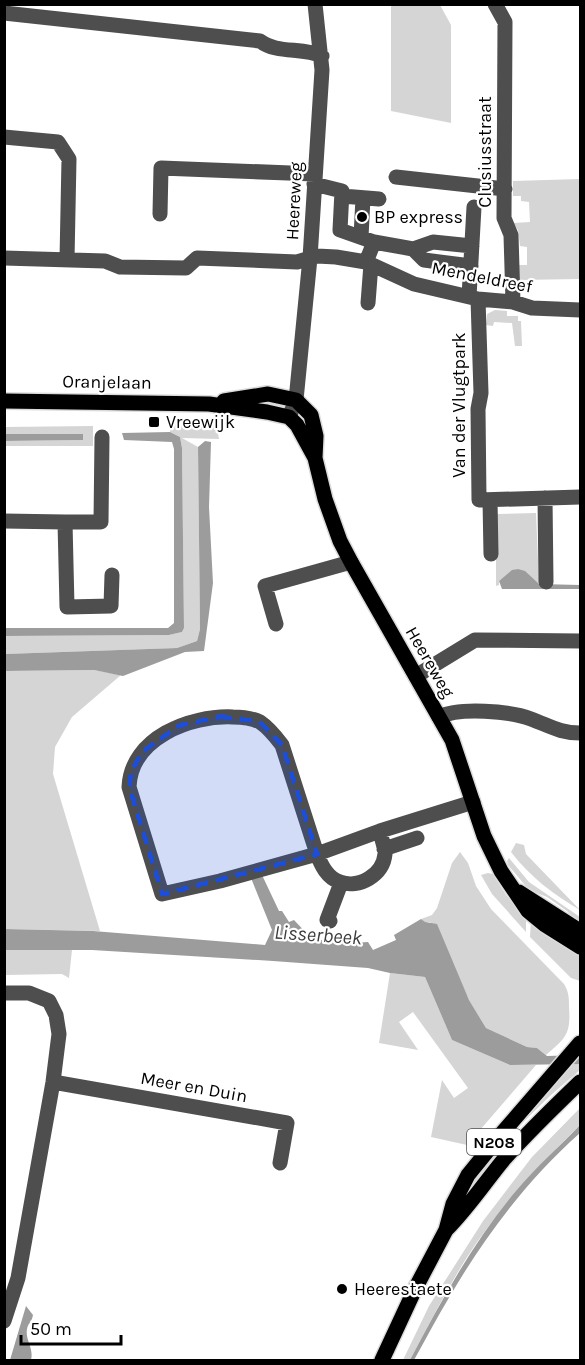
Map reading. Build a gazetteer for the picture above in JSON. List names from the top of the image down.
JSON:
{
  "streets": {
    "main road": ["Heereweg", "Oranjelaan", "N208"],
    "street": [
      "Clusiusstraat",
      "Mendeldreef",
      "Van der Vlugtpark",
      "Meer en Duin"
    ]
  },
  "crossings": [
    ["Clusiusstraat", "Mendeldreef"],
    ["Heereweg", "Mendeldreef"],
    ["Heereweg", "Oranjelaan"],
    ["Mendeldreef", "Van der Vlugtpark"]
  ],
  "water": ["Lisserbeek"],
  "places": {
    "other": ["BP express", "Heerestaete"],
    "transit": ["Vreewijk"]
  },
  "scale_bar": "50 m"
}
